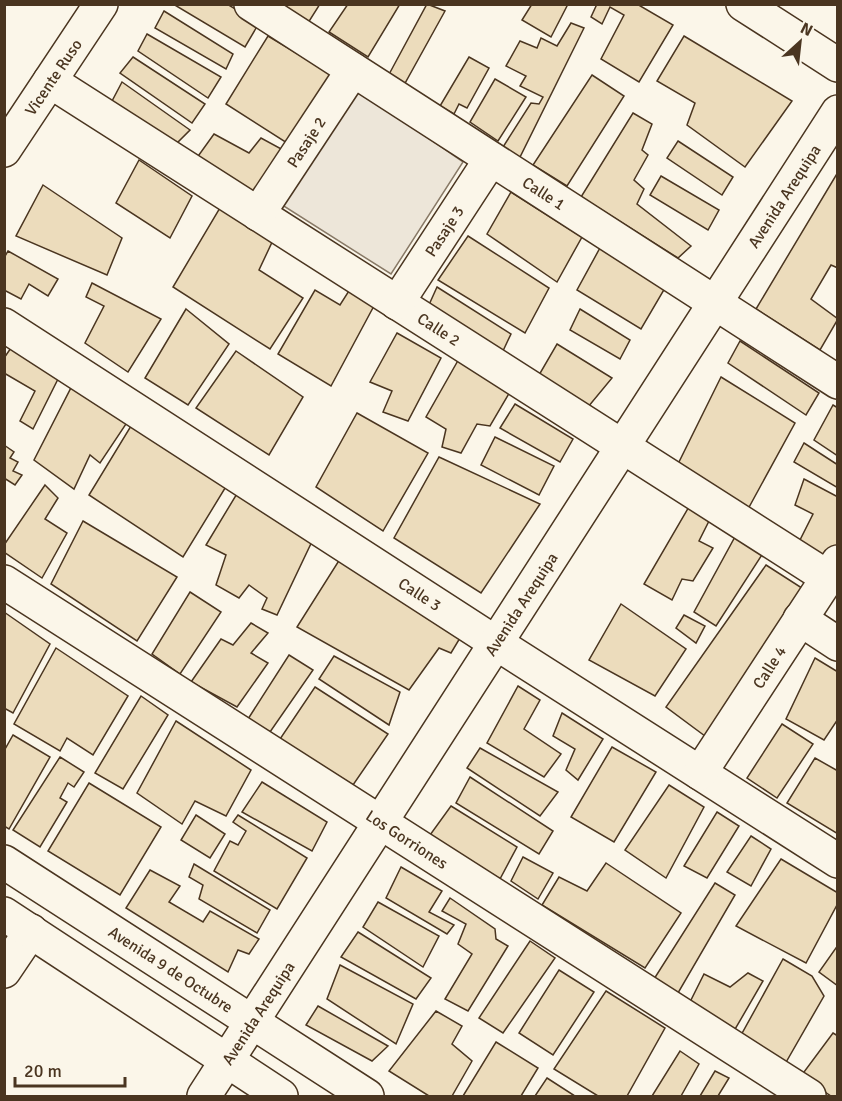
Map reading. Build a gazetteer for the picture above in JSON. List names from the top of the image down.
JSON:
{
  "streets": {
    "street": [
      "Vicente Ruso",
      "Pasaje 2",
      "Calle 1",
      "Avenida Arequipa",
      "Pasaje 3",
      "Calle 2",
      "Calle 3",
      "Calle 4",
      "Los Gorriones",
      "Avenida 9 de Octubre"
    ]
  },
  "crossings": [
    ["Vicente Ruso", "Calle 2"],
    ["Pasaje 2", "Calle 1"],
    ["Pasaje 2", "Calle 2"],
    ["Calle 1", "Avenida Arequipa"],
    ["Calle 1", "Pasaje 3"],
    ["Avenida Arequipa", "Calle 2"],
    ["Avenida Arequipa", "Calle 3"],
    ["Avenida Arequipa", "Los Gorriones"],
    ["Avenida Arequipa", "Avenida 9 de Octubre"],
    ["Pasaje 3", "Calle 2"],
    ["Calle 2", "Calle 4"],
    ["Calle 3", "Calle 4"]
  ],
  "scale_bar": "20 m",
  "north": "top right"
}
